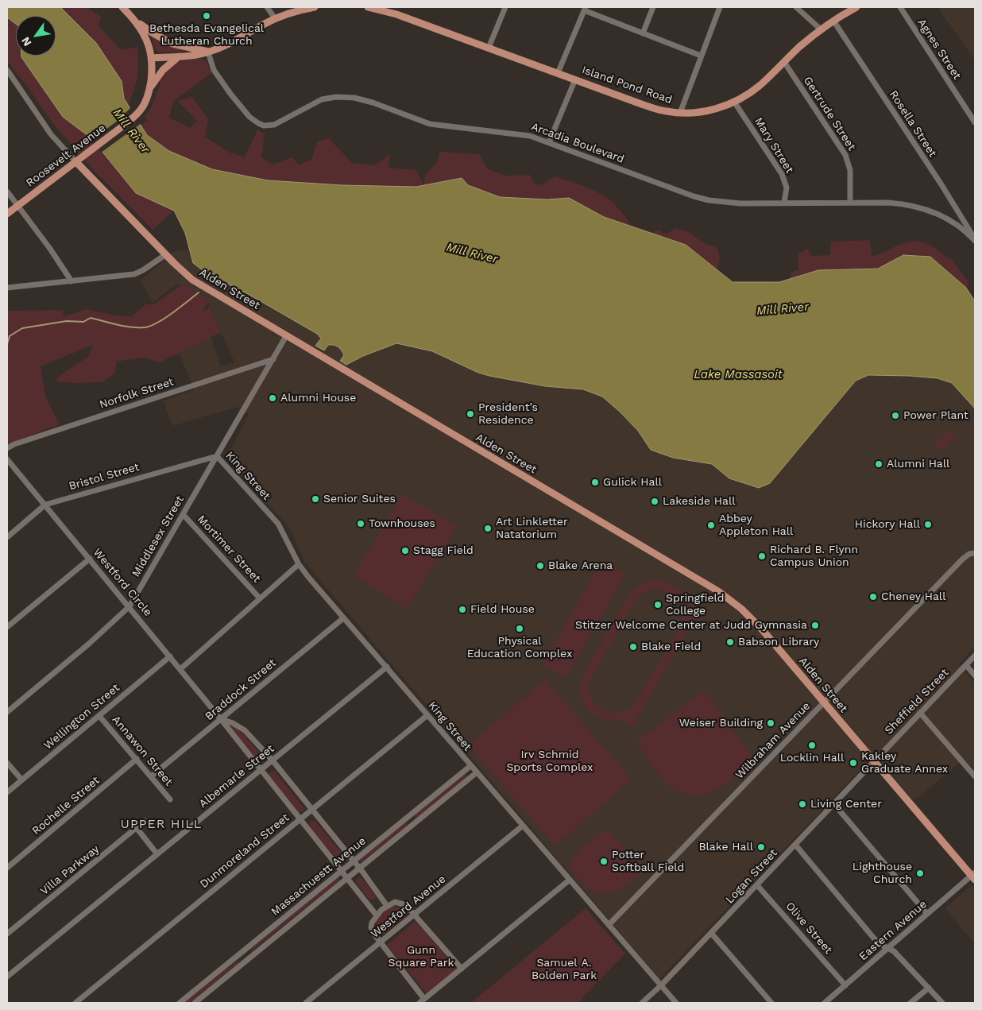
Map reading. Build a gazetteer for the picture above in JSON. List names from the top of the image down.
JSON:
{
  "streets": {
    "main road": ["Island Pond Road", "Roosevelt Avenue", "Alden Street"],
    "street": [
      "Agnes Street",
      "Gertrude Street",
      "Rosella Street",
      "Arcadia Boulevard",
      "Mary Street",
      "Norfolk Street",
      "King Street",
      "Bristol Street",
      "Middlesex Street",
      "Mortimer Street",
      "Westford Circle",
      "Braddock Street",
      "Sheffield Street",
      "Wellington Street",
      "Wilbraham Avenue",
      "Annawon Street",
      "Albemarle Street",
      "Rochelle Street",
      "Dunmoreland Street",
      "Villa Parkway",
      "Massachuestt Avenue",
      "Logan Street",
      "Westford Avenue",
      "Olive Street",
      "Eastern Avenue"
    ]
  },
  "crossings": [
    ["Island Pond Road", "Gertrude Street"],
    ["Island Pond Road", "Rosella Street"],
    ["Island Pond Road", "Mary Street"],
    ["Gertrude Street", "Arcadia Boulevard"],
    ["Rosella Street", "Arcadia Boulevard"],
    ["Arcadia Boulevard", "Mary Street"],
    ["Roosevelt Avenue", "Alden Street"],
    ["Alden Street", "Middlesex Street"],
    ["Alden Street", "Sheffield Street"],
    ["Alden Street", "Wilbraham Avenue"],
    ["Alden Street", "Logan Street"],
    ["Alden Street", "Eastern Avenue"],
    ["Norfolk Street", "Middlesex Street"],
    ["King Street", "Bristol Street"],
    ["King Street", "Middlesex Street"],
    ["King Street", "Braddock Street"],
    ["King Street", "Wilbraham Avenue"],
    ["King Street", "Albemarle Street"],
    ["King Street", "Dunmoreland Street"],
    ["King Street", "Massachuestt Avenue"],
    ["King Street", "Logan Street"],
    ["King Street", "Westford Avenue"],
    ["Bristol Street", "Middlesex Street"],
    ["Bristol Street", "Westford Circle"],
    ["Middlesex Street", "Mortimer Street"],
    ["Middlesex Street", "Westford Circle"],
    ["Westford Circle", "Braddock Street"],
    ["Westford Circle", "Wellington Street"],
    ["Westford Circle", "Albemarle Street"],
    ["Westford Circle", "Dunmoreland Street"],
    ["Westford Circle", "Massachuestt Avenue"],
    ["Braddock Street", "Annawon Street"],
    ["Sheffield Street", "Logan Street"],
    ["Wellington Street", "Annawon Street"],
    ["Annawon Street", "Rochelle Street"],
    ["Logan Street", "Olive Street"],
    ["Olive Street", "Eastern Avenue"]
  ],
  "districts": ["UPPER HILL"],
  "water": ["Mill River", "Lake Massasoit"],
  "parks": ["Irv Schmid Sports Complex", "Gunn Square Park", "Samuel A. Bolden Park"],
  "places": [
    "Bethesda Evangelical Lutheran Church",
    "Alumni House",
    "President’s Residence",
    "Power Plant",
    "Alumni Hall",
    "Gulick Hall",
    "Senior Suites",
    "Lakeside Hall",
    "Townhouses",
    "Hickory Hall",
    "Abbey Appleton Hall",
    "Art Linkletter Natatorium",
    "Stagg Field",
    "Richard B. Flynn Campus Union",
    "Blake Arena",
    "Cheney Hall",
    "Springfield College",
    "Field House",
    "Stitzer Welcome Center at Judd Gymnasia",
    "Physical Education Complex",
    "Babson Library",
    "Blake Field",
    "Weiser Building",
    "Locklin Hall",
    "Kakley Graduate Annex",
    "Living Center",
    "Blake Hall",
    "Potter Softball Field",
    "Lighthouse Church"
  ],
  "north": "bottom left"
}
